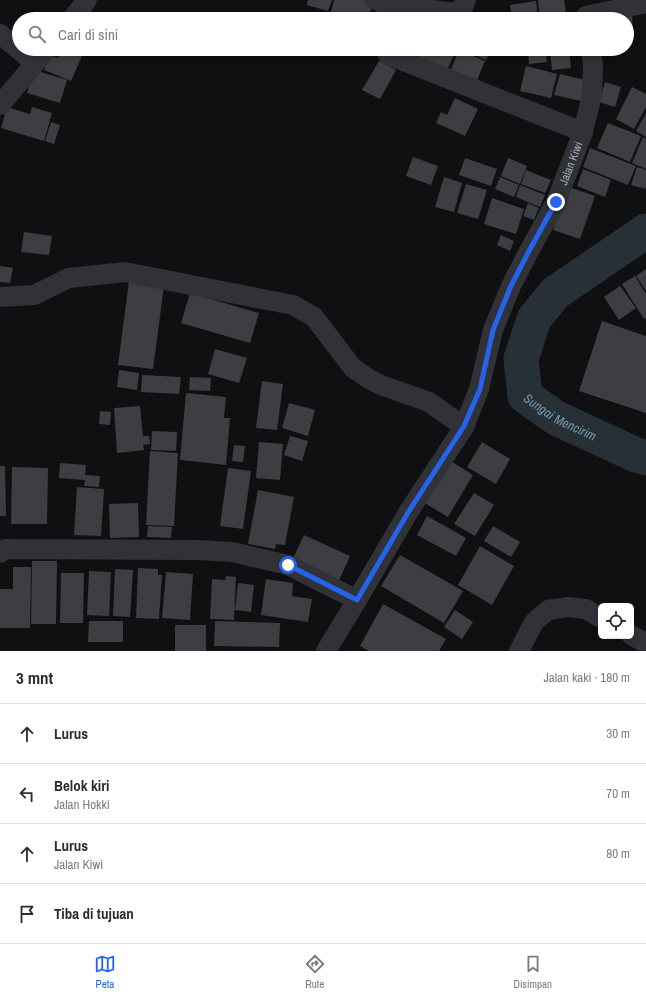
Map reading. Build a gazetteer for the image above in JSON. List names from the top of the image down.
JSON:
{
  "streets": {
    "street": ["Jalan Kiwi"]
  },
  "water": ["Sungai Mencirim"],
  "page": {
    "search": "Cari di sini",
    "heading": ["3 mnt", "Jalan kaki · 180 m"],
    "list": [
      ["Lurus", "30 m"],
      ["Belok kiri", "Jalan Hokki", "70 m"],
      ["Lurus", "Jalan Kiwi", "80 m"],
      "Tiba di tujuan"
    ],
    "nav": ["Peta", "Rute", "Disimpan"]
  }
}
